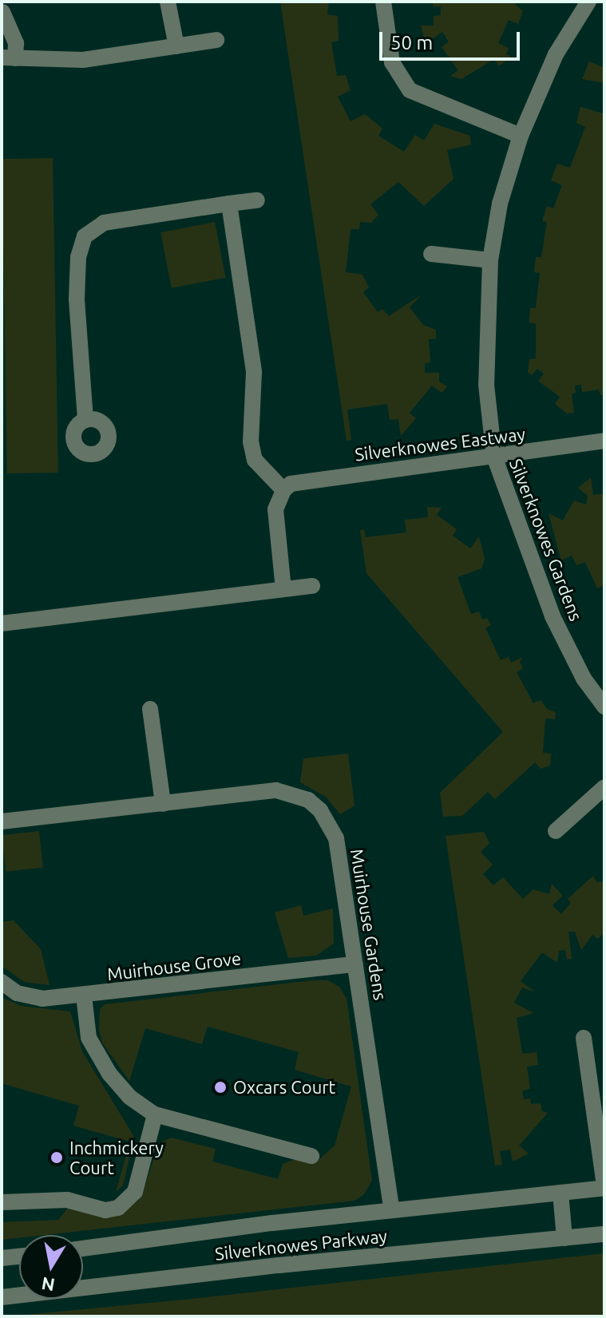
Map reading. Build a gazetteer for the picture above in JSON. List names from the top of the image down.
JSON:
{
  "streets": {
    "street": [
      "Silverknowes Eastway",
      "Silverknowes Gardens",
      "Muirhouse Gardens",
      "Muirhouse Grove",
      "Silverknowes Parkway"
    ]
  },
  "crossings": [
    ["Silverknowes Eastway", "Silverknowes Gardens"],
    ["Muirhouse Gardens", "Muirhouse Grove"],
    ["Muirhouse Gardens", "Silverknowes Parkway"]
  ],
  "places": ["Oxcars Court", "Inchmickery Court"],
  "scale_bar": "50 m",
  "north": "bottom"
}
